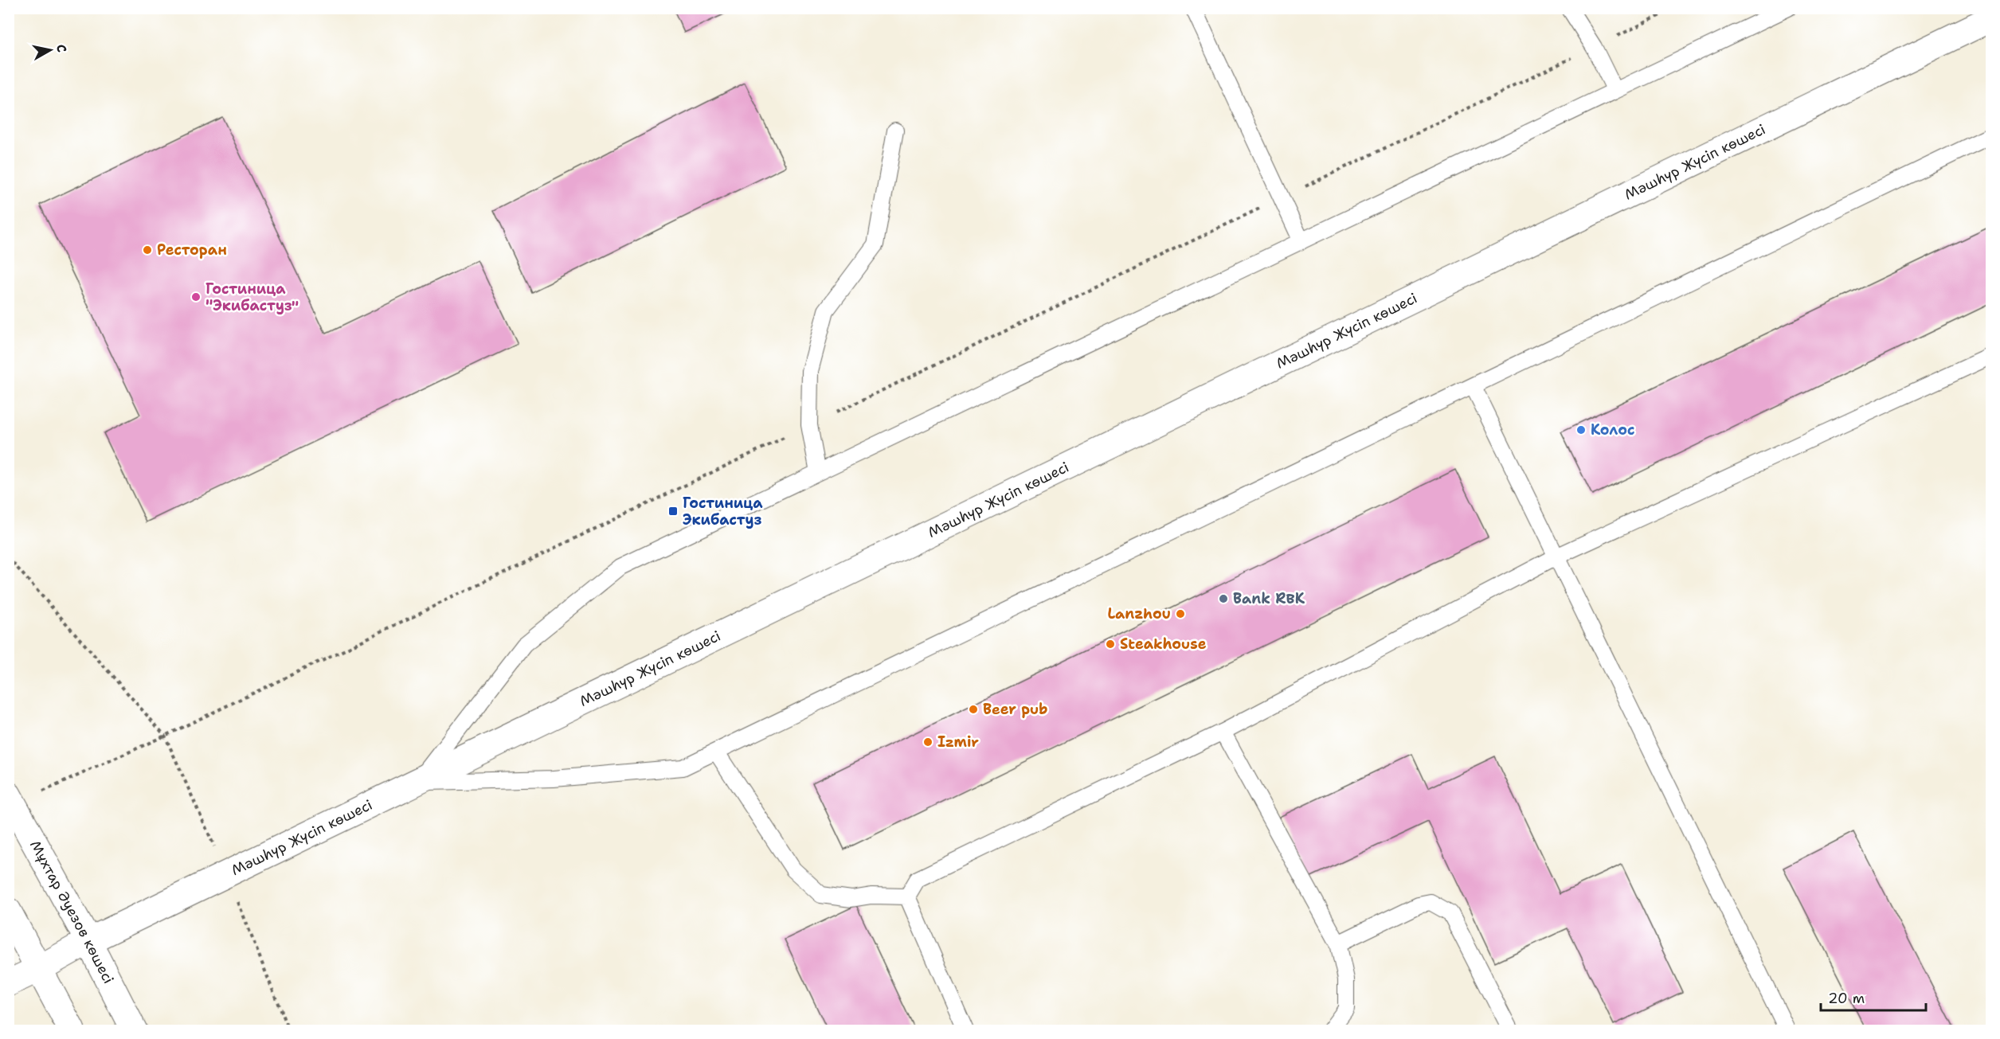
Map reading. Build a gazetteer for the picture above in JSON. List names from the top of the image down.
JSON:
{
  "streets": {
    "main road": ["Мәшһүр Жүсіп көшесі", "Мұхтар Әуезов көшесі"]
  },
  "crossings": [
    ["Мәшһүр Жүсіп көшесі", "Мұхтар Әуезов көшесі"]
  ],
  "places": {
    "other": [
      "Ресторан",
      "Гостиница \"Экибастуз\"",
      "Колос",
      "Bank RBK",
      "Lanzhou",
      "Steakhouse",
      "Beer pub",
      "Izmir"
    ],
    "transit": ["Гостиница Экибастуз"]
  },
  "scale_bar": "20 m",
  "north": "right"
}
